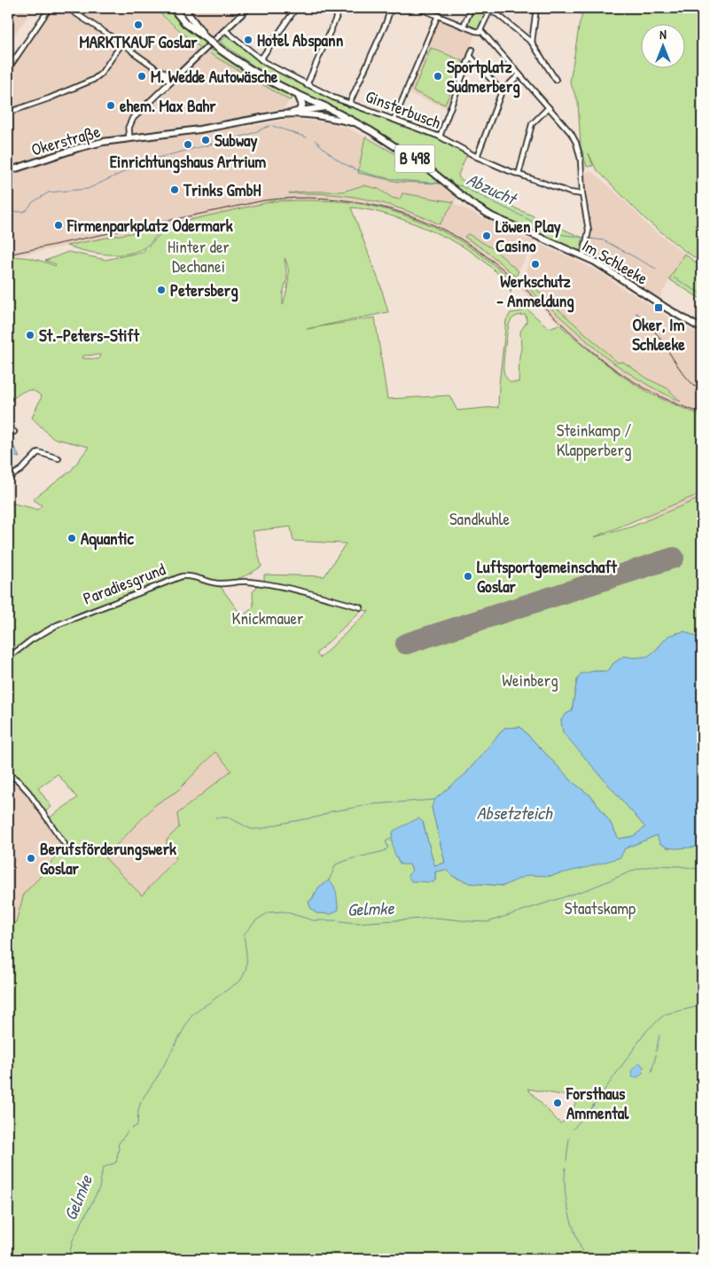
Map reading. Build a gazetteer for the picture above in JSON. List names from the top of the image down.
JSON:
{
  "streets": {
    "main road": ["Okerstraße", "B 498", "Im Schleeke"],
    "street": ["Ginsterbusch", "Paradiesgrund"]
  },
  "crossings": [
    ["Okerstraße", "Im Schleeke"]
  ],
  "water": ["Abzucht", "Absetzteich", "Gelmke"],
  "parks": [
    "Hinter der Dechanei",
    "Steinkamp / Klapperberg",
    "Sandkuhle",
    "Knickmauer",
    "Weinberg",
    "Staatskamp"
  ],
  "places": {
    "other": [
      "MARKTKAUF Goslar",
      "Hotel Abspann",
      "M. Wedde Autowäsche",
      "Sportplatz Sudmerberg",
      "ehem. Max Bahr",
      "Subway",
      "Einrichtungshaus Artrium",
      "Trinks GmbH",
      "Firmenparkplatz Odermark",
      "Löwen Play Casino",
      "Werkschutz - Anmeldung",
      "Petersberg",
      "St.-Peters-Stift",
      "Aquantic",
      "Luftsportgemeinschaft Goslar",
      "Berufsförderungswerk Goslar",
      "Forsthaus Ammental"
    ],
    "transit": ["Oker, Im Schleeke"]
  },
  "north": "top"
}
